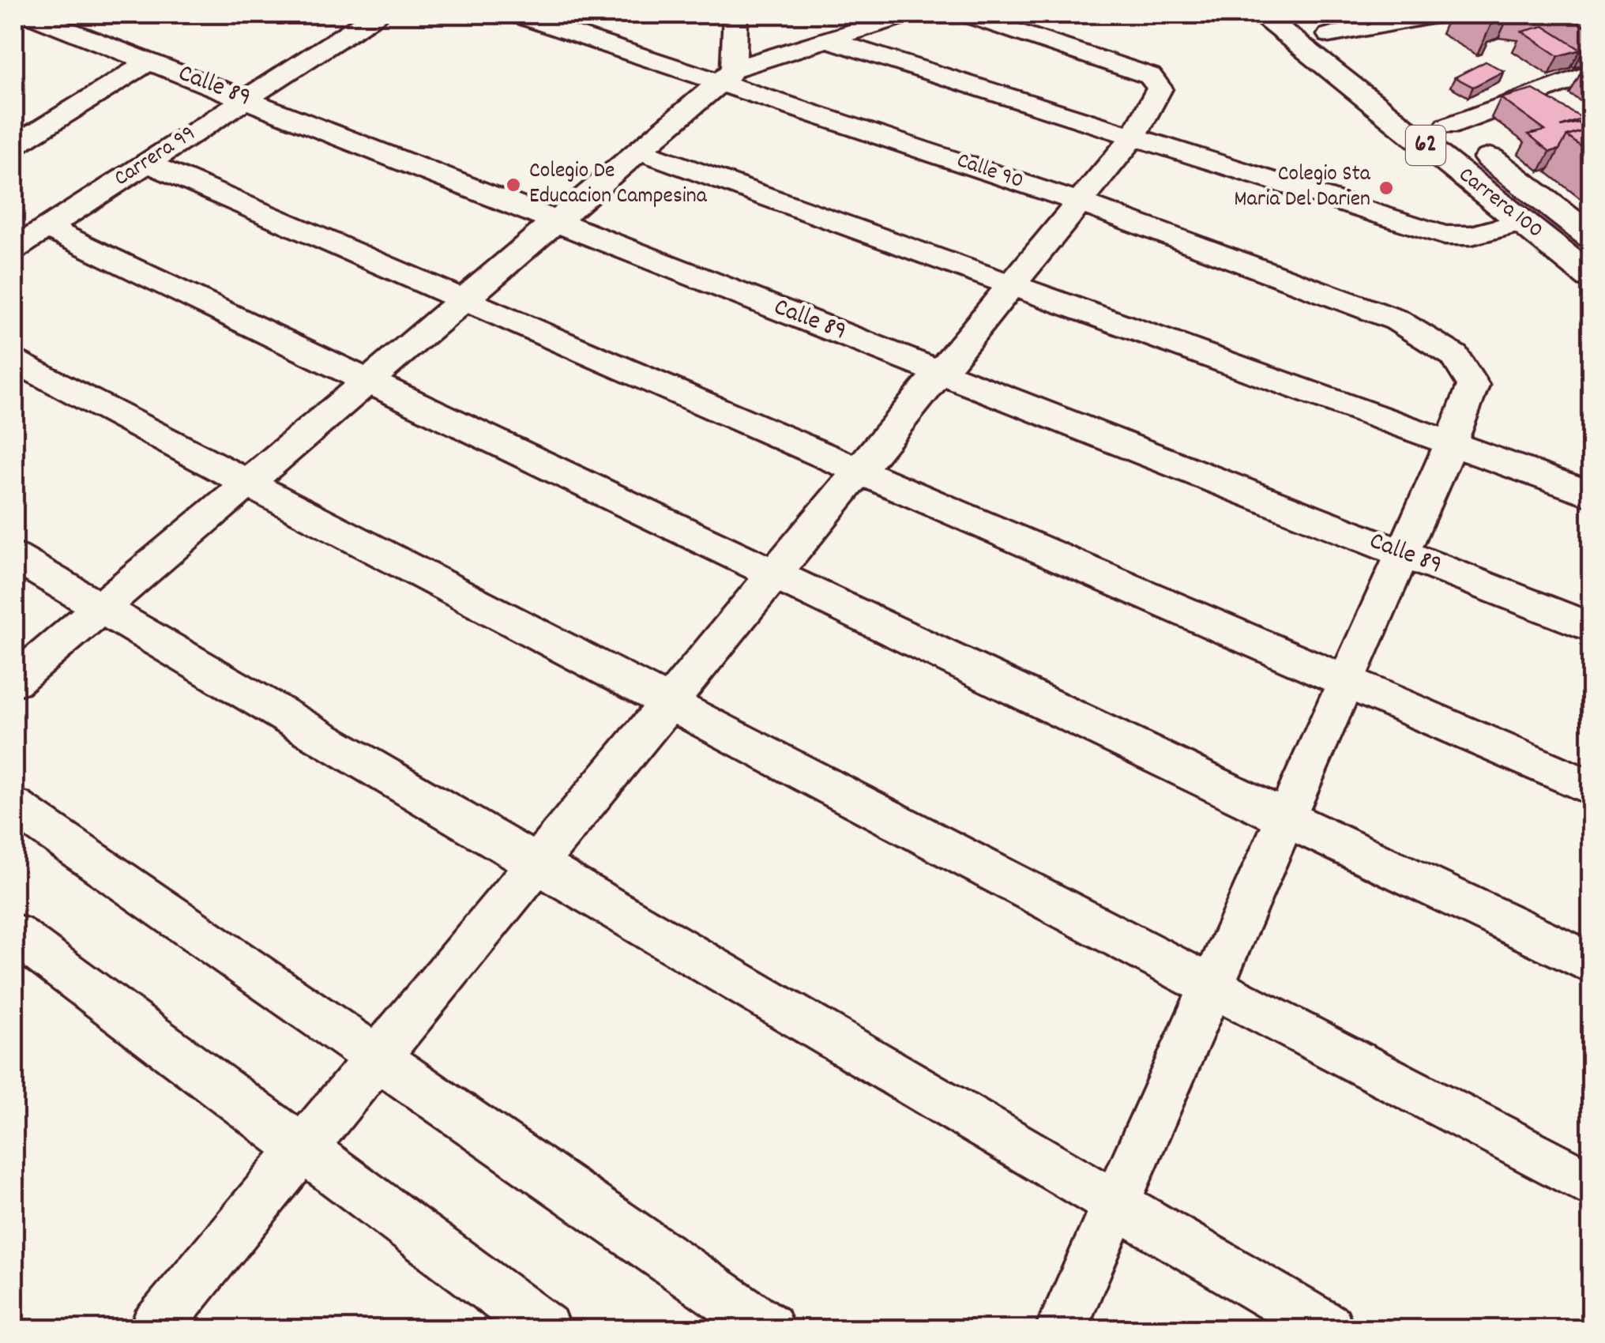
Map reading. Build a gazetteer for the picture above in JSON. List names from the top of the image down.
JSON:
{
  "streets": {
    "highway": ["62", "Carrera 100"],
    "street": ["Calle 89", "Carrera 99", "Calle 90"]
  },
  "crossings": [
    ["Calle 89", "Carrera 99"]
  ],
  "places": ["Colegio De Educacion Campesina", "Colegio Sta Maria Del Darien"]
}
